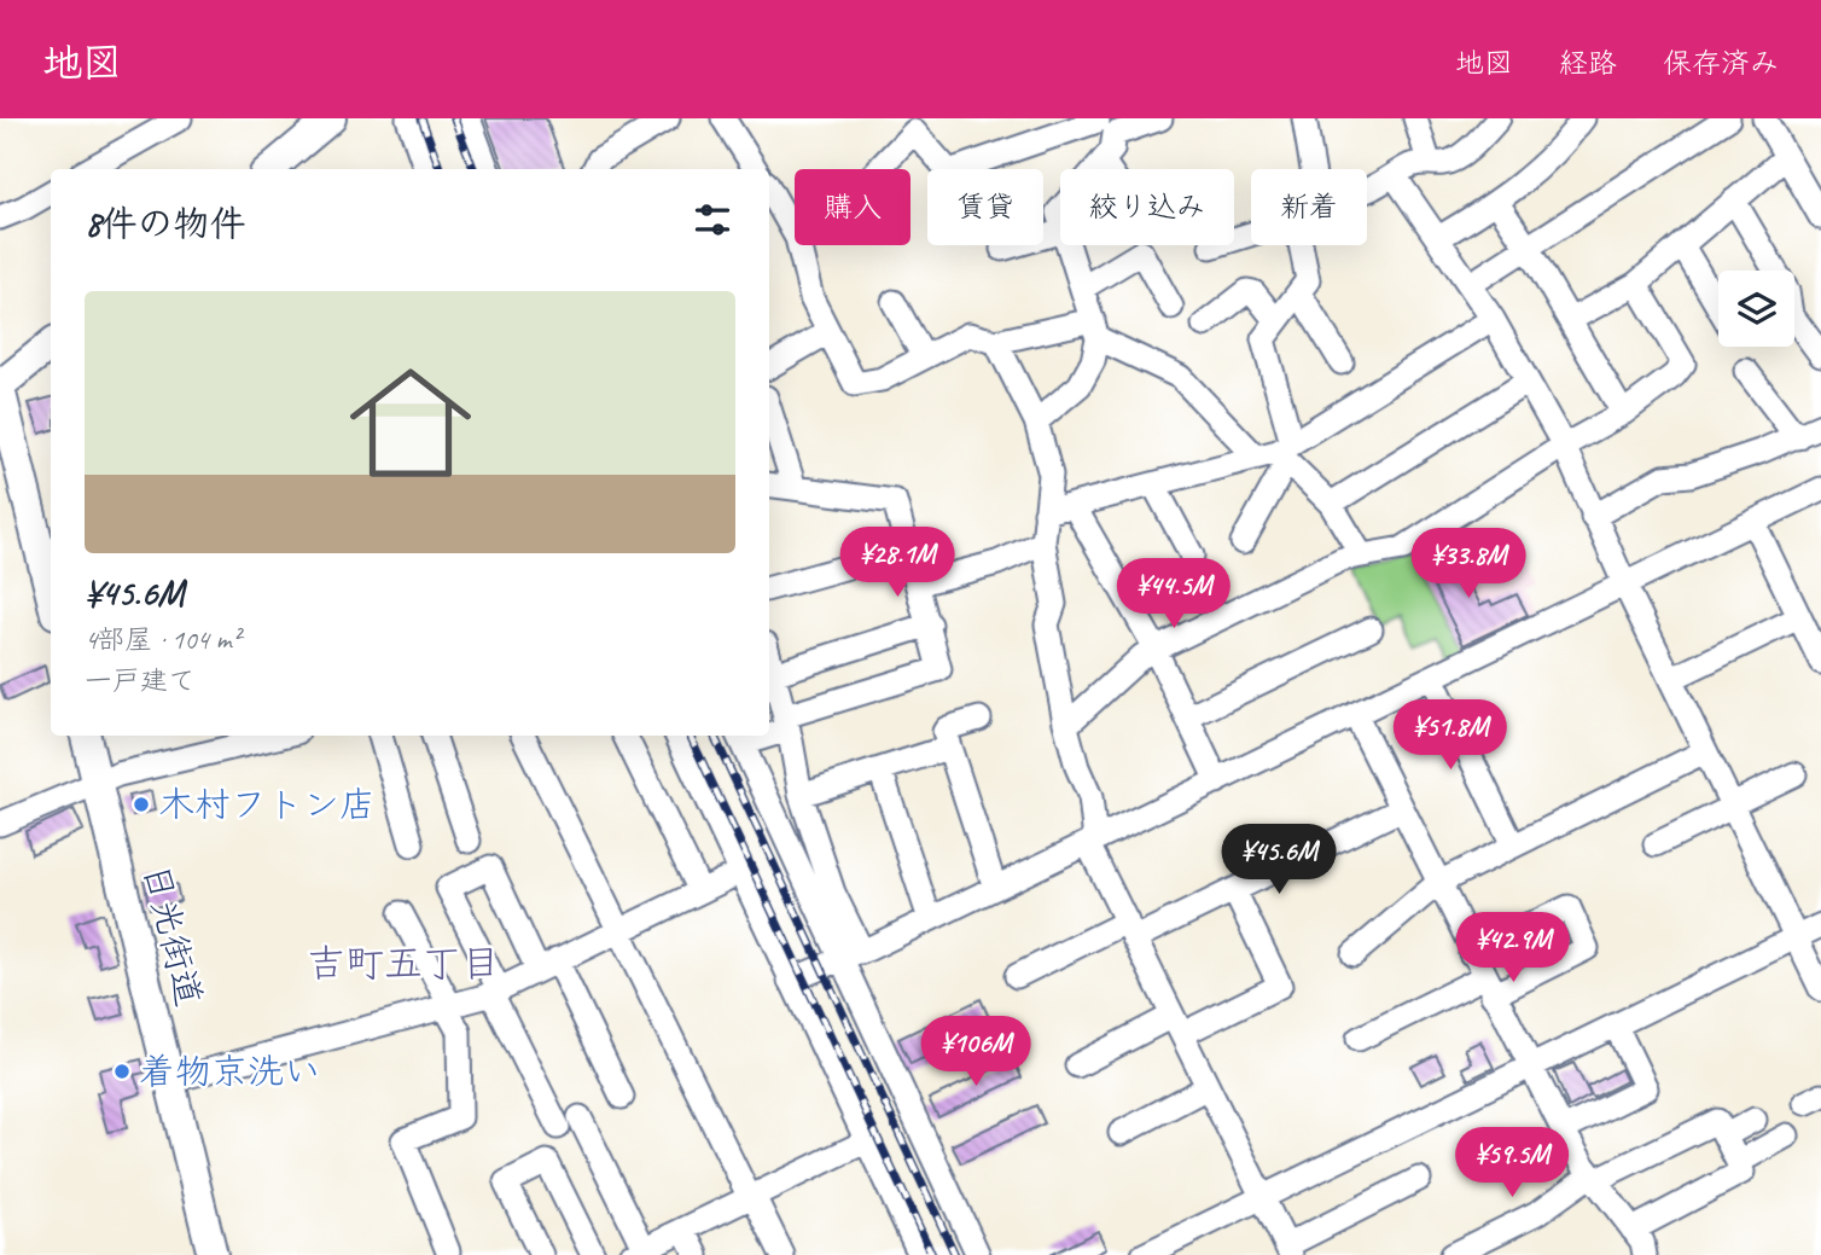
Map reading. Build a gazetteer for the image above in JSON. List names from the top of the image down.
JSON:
{
  "streets": {
    "main road": ["日光街道"]
  },
  "districts": ["吉町五丁目"],
  "places": ["木村フトン店", "着物京洗い"],
  "page": {
    "header": "地図",
    "nav": ["地図", "経路", "保存済み"],
    "chip": [
      "購入",
      "賃貸",
      "絞り込み",
      "新着"
    ],
    "heading": "8件の物件",
    "list": [
      {
        "name": "¥45.6M",
        "note": "4部屋 · 104 m² · 一戸建て"
      }
    ],
    "price": [
      "¥28.1M",
      "¥33.8M",
      "¥44.5M",
      "¥51.8M",
      "¥45.6M",
      "¥42.9M",
      "¥106M",
      "¥59.5M"
    ]
  }
}
